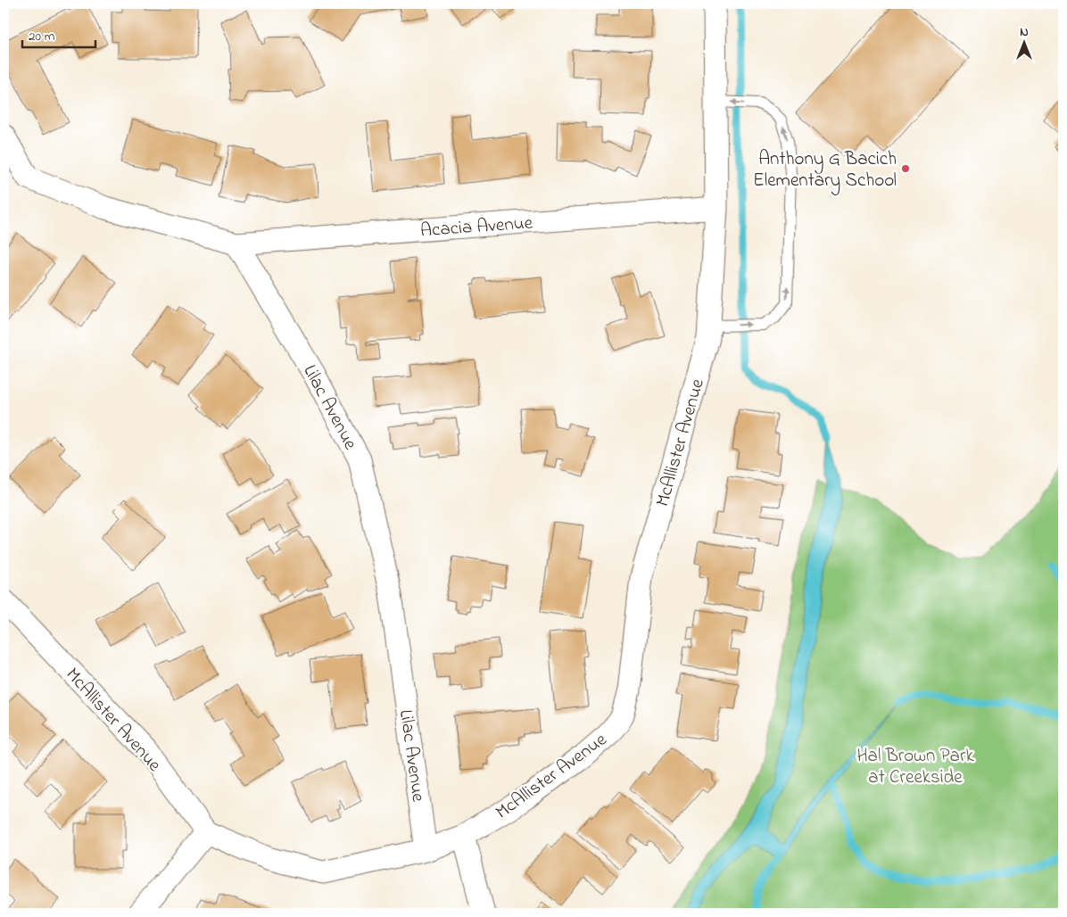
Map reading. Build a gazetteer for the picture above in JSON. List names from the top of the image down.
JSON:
{
  "streets": {
    "street": ["Acacia Avenue", "Lilac Avenue", "McAllister Avenue"]
  },
  "crossings": [
    ["Acacia Avenue", "Lilac Avenue"],
    ["Acacia Avenue", "McAllister Avenue"],
    ["Lilac Avenue", "McAllister Avenue"]
  ],
  "parks": ["Hal Brown Park at Creekside"],
  "places": ["Anthony G Bacich Elementary School"],
  "scale_bar": "20 m",
  "north": "top"
}
